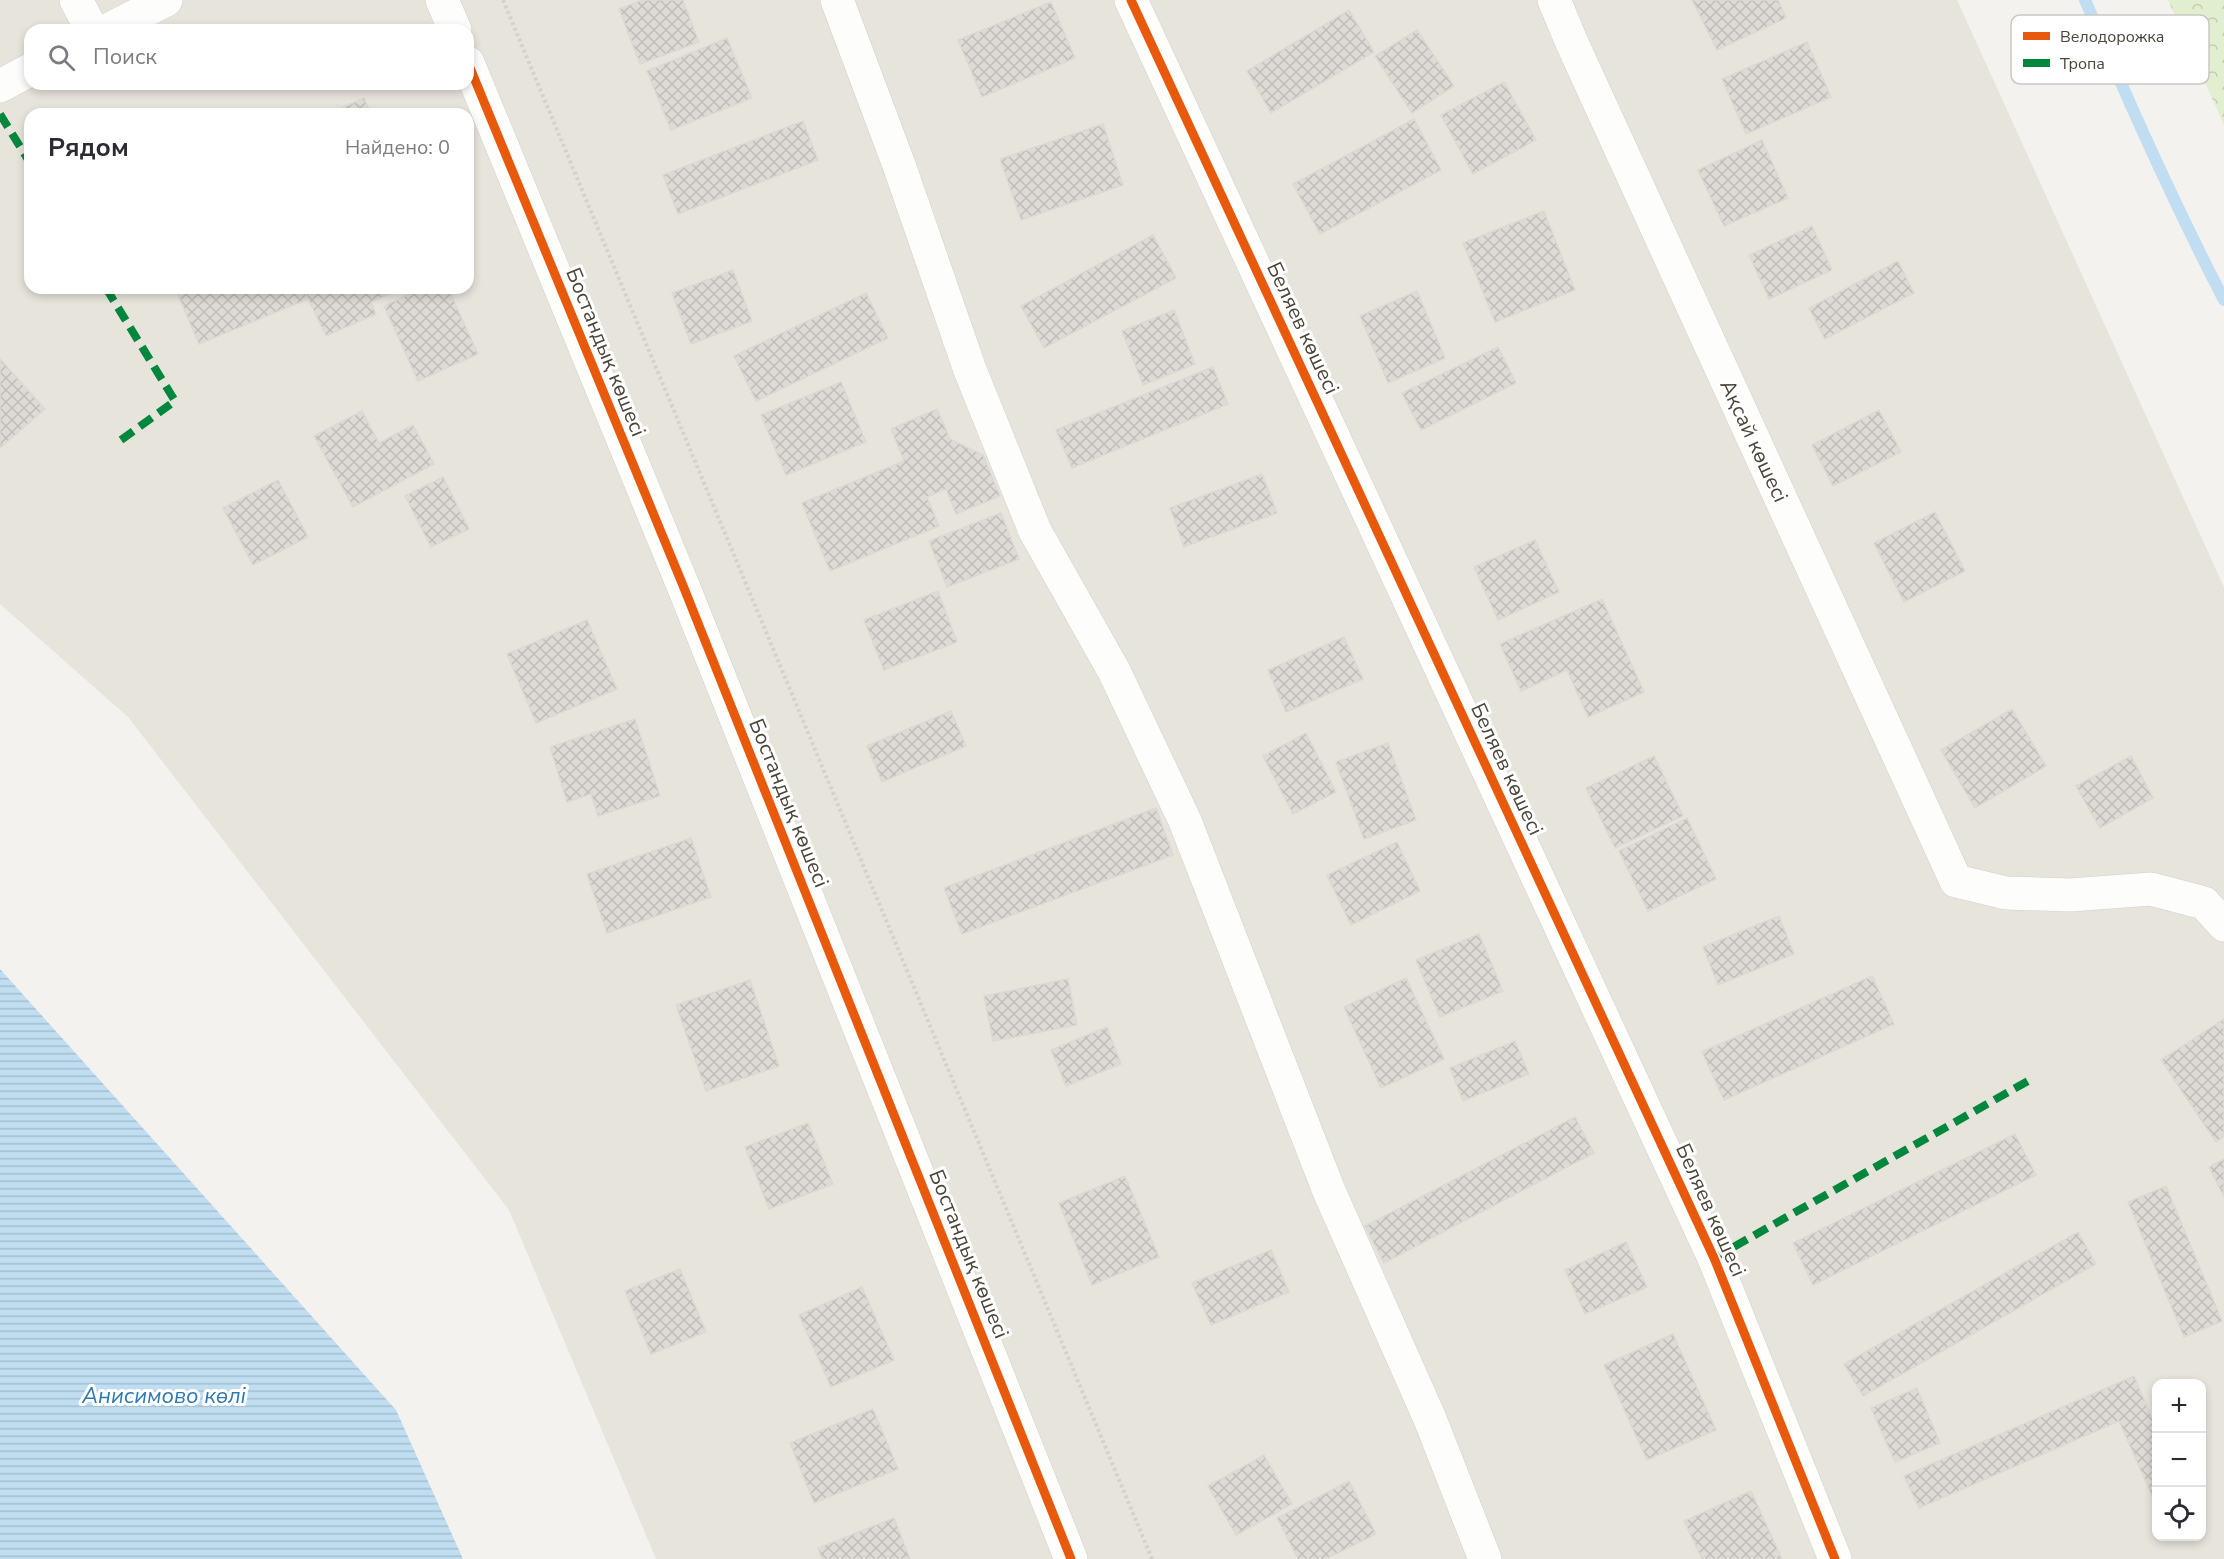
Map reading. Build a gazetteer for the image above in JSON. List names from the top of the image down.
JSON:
{
  "streets": {
    "street": ["Беляев көшесі", "Бостандық көшесі", "Ақсай көшесі"]
  },
  "water": ["Анисимово көлі"],
  "legend": ["Велодорожка", "Тропа"],
  "page": {
    "search": "Поиск",
    "heading": ["Рядом", "Найдено: 0"],
    "map_buttons": ["+", "−"]
  }
}
